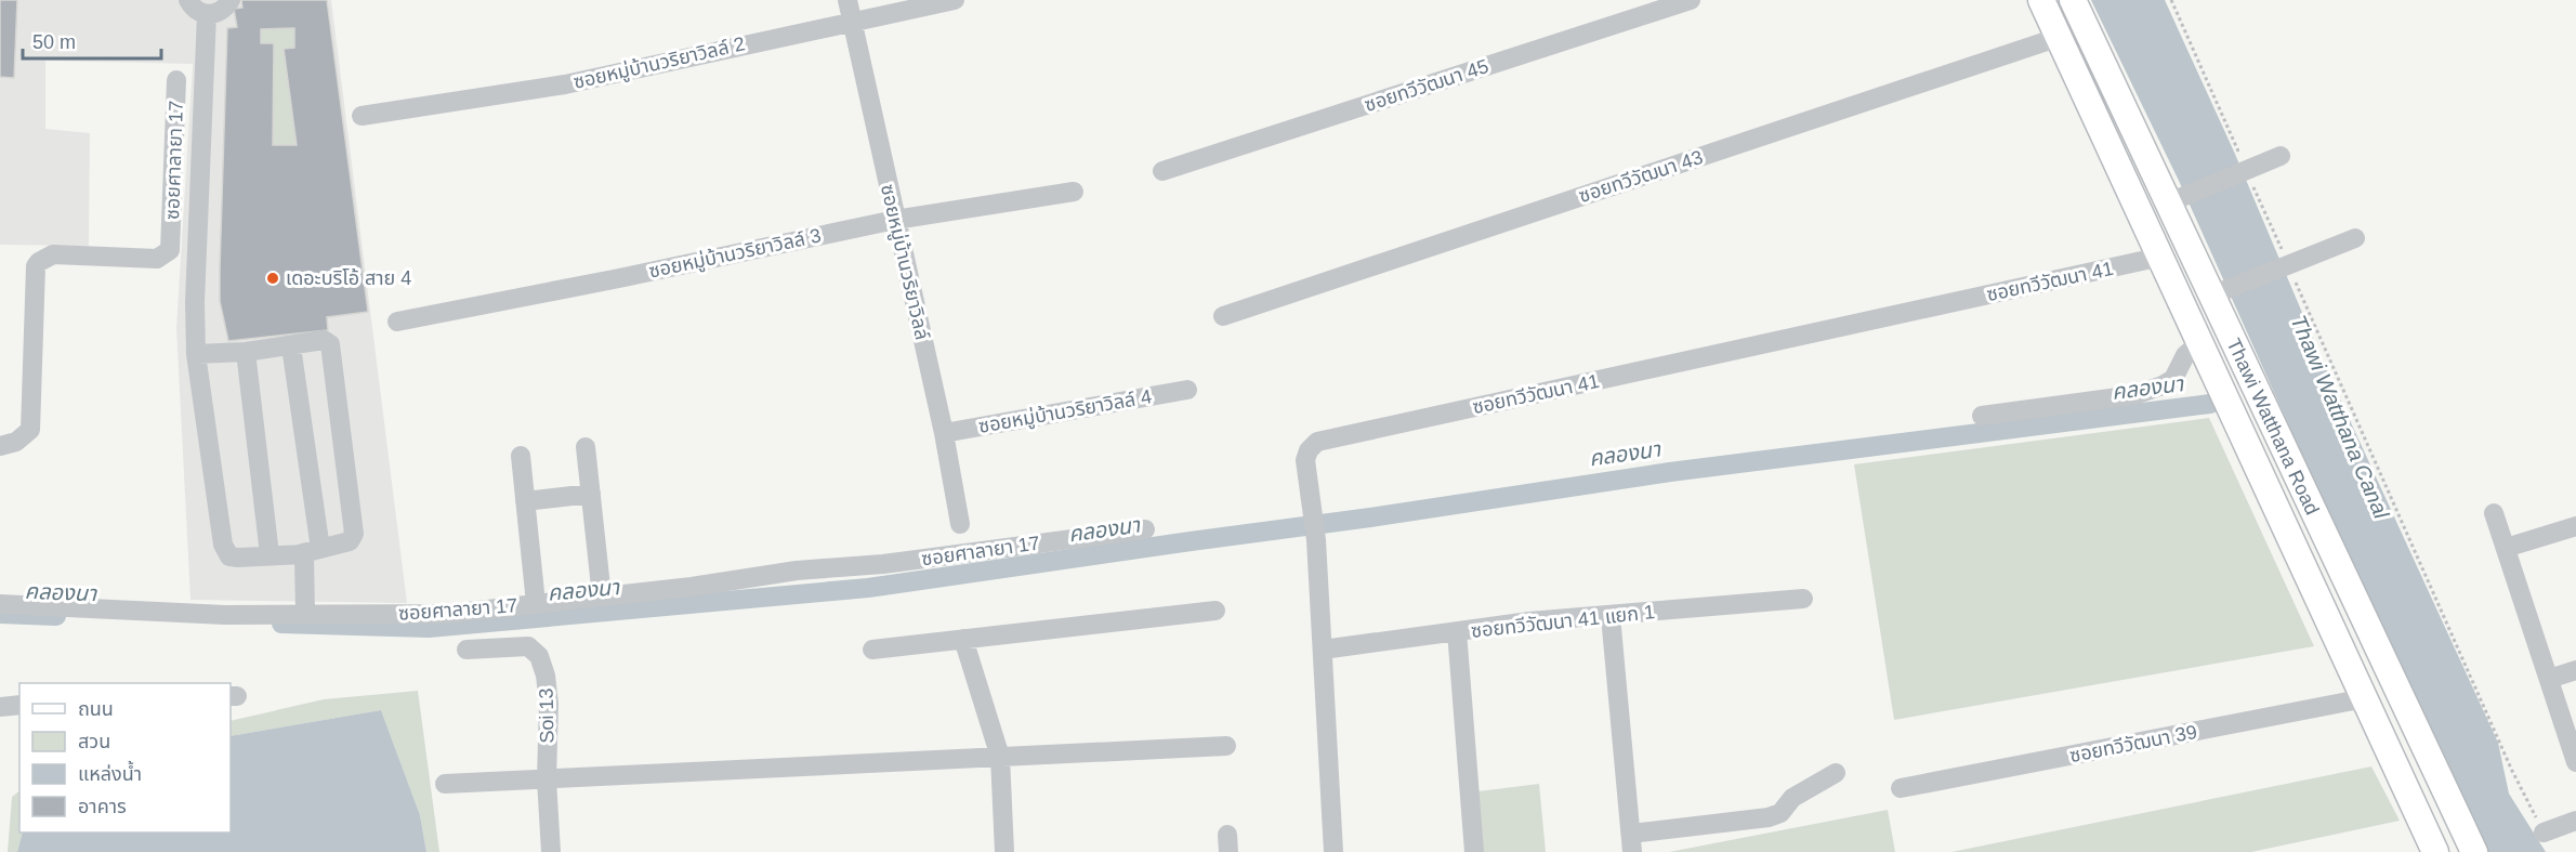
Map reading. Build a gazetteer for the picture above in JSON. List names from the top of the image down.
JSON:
{
  "streets": {
    "main road": ["Thawi Watthana Road"],
    "street": [
      "ซอยหมู่บ้านวริยาวิลล์ 2",
      "ซอยทวีวัฒนา 45",
      "ซอยศาลายา 17",
      "ซอยทวีวัฒนา 43",
      "ซอยหมู่บ้านวริยาวิลล์ 3",
      "ซอยหมู่บ้านวริยาวิลล์",
      "ซอยทวีวัฒนา 41",
      "ซอยหมู่บ้านวริยาวิลล์ 4",
      "ซอยทวีวัฒนา 41 แยก 1",
      "Soi 13",
      "ซอยทวีวัฒนา 39"
    ]
  },
  "crossings": [
    ["ซอยหมู่บ้านวริยาวิลล์ 2", "ซอยหมู่บ้านวริยาวิลล์"],
    ["ซอยทวีวัฒนา 43", "Thawi Watthana Road"],
    ["ซอยหมู่บ้านวริยาวิลล์ 3", "ซอยหมู่บ้านวริยาวิลล์"],
    ["ซอยหมู่บ้านวริยาวิลล์", "ซอยหมู่บ้านวริยาวิลล์ 4"],
    ["ซอยทวีวัฒนา 41", "Thawi Watthana Road"],
    ["ซอยทวีวัฒนา 41", "ซอยทวีวัฒนา 41 แยก 1"],
    ["Thawi Watthana Road", "ซอยทวีวัฒนา 39"]
  ],
  "water": ["คลองนา", "Thawi Watthana Canal"],
  "places": ["เดอะบริโอ้ สาย 4"],
  "legend": [
    "ถนน",
    "สวน",
    "แหล่งน้ำ",
    "อาคาร"
  ],
  "scale_bar": "50 m"
}
